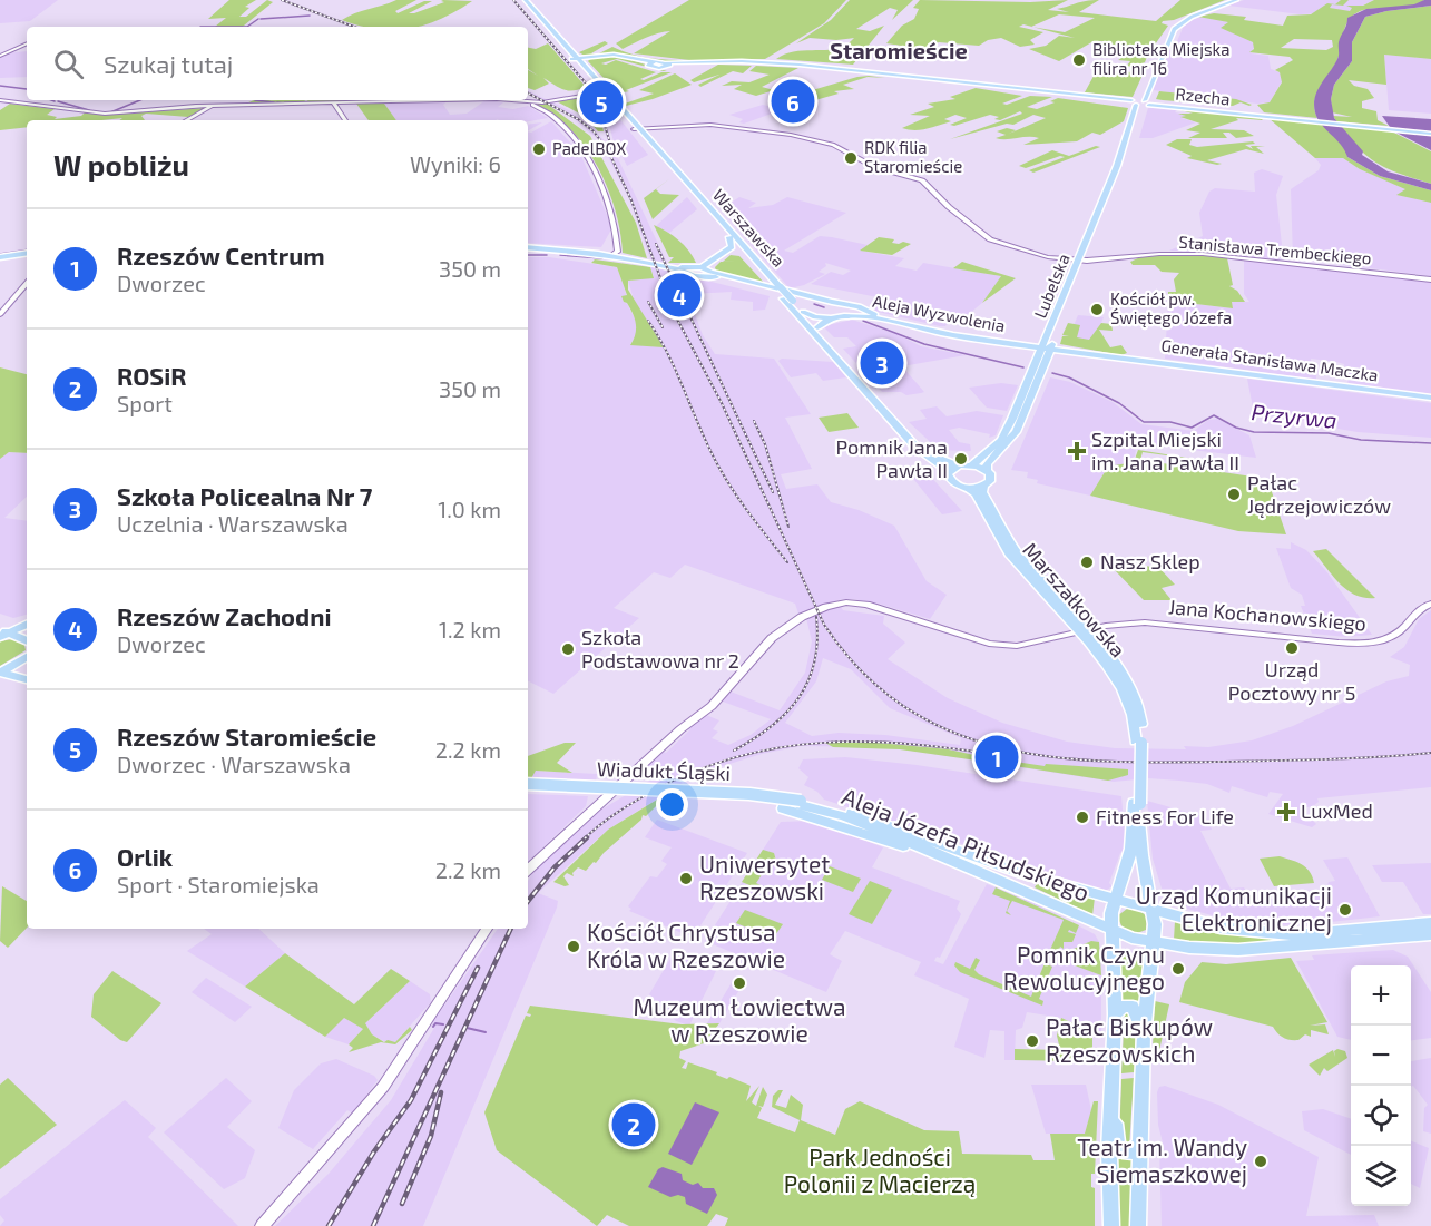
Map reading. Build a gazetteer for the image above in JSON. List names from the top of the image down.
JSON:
{
  "streets": {
    "main road": [
      "Rzecha",
      "Warszawska",
      "Lubelska",
      "Aleja Wyzwolenia",
      "Generała Stanisława Maczka",
      "Marszałkowska",
      "Wiadukt Śląski",
      "Aleja Józefa Piłsudskiego"
    ],
    "street": ["Stanisława Trembeckiego", "Jana Kochanowskiego"]
  },
  "crossings": [
    ["Rzecha", "Warszawska"],
    ["Rzecha", "Lubelska"],
    ["Warszawska", "Stanisława Trembeckiego"],
    ["Warszawska", "Marszałkowska"],
    ["Stanisława Trembeckiego", "Lubelska"],
    ["Lubelska", "Aleja Wyzwolenia"],
    ["Lubelska", "Generała Stanisława Maczka"],
    ["Aleja Wyzwolenia", "Generała Stanisława Maczka"],
    ["Marszałkowska", "Jana Kochanowskiego"],
    ["Wiadukt Śląski", "Aleja Józefa Piłsudskiego"]
  ],
  "districts": ["Staromieście"],
  "water": ["Przyrwa"],
  "parks": ["Park Jedności Polonii z Macierzą"],
  "places": {
    "other": [
      "Biblioteka Miejska filira nr 16",
      "PadelBOX",
      "RDK filia Staromieście",
      "Kościół pw. Świętego Józefa",
      "Pomnik Jana Pawła II",
      "Pałac Jędrzejowiczów",
      "Nasz Sklep",
      "Urząd Pocztowy nr 5",
      "Szkoła Podstawowa nr 2",
      "Fitness For Life",
      "Uniwersytet Rzeszowski",
      "Urząd Komunikacji Elektronicznej",
      "Kościół Chrystusa Króla w Rzeszowie",
      "Pomnik Czynu Rewolucyjnego",
      "Muzeum Łowiectwa w Rzeszowie",
      "Pałac Biskupów Rzeszowskich",
      "Teatr im. Wandy Siemaszkowej"
    ],
    "health": ["Szpital Miejski im. Jana Pawła II", "LuxMed"]
  },
  "page": {
    "search": "Szukaj tutaj",
    "pins": [
      "6",
      "5",
      "4",
      "3",
      "1",
      "2"
    ],
    "heading": ["W pobliżu", "Wyniki: 6"],
    "list": [
      {
        "mark": "1",
        "name": "Rzeszów Centrum",
        "note": "Dworzec",
        "value": "350 m"
      },
      {
        "mark": "2",
        "name": "ROSiR",
        "note": "Sport",
        "value": "350 m"
      },
      {
        "mark": "3",
        "name": "Szkoła Policealna Nr 7",
        "note": "Uczelnia · Warszawska",
        "value": "1.0 km"
      },
      {
        "mark": "4",
        "name": "Rzeszów Zachodni",
        "note": "Dworzec",
        "value": "1.2 km"
      },
      {
        "mark": "5",
        "name": "Rzeszów Staromieście",
        "note": "Dworzec · Warszawska",
        "value": "2.2 km"
      },
      {
        "mark": "6",
        "name": "Orlik",
        "note": "Sport · Staromiejska",
        "value": "2.2 km"
      }
    ],
    "map_buttons": ["+", "−"]
  }
}
